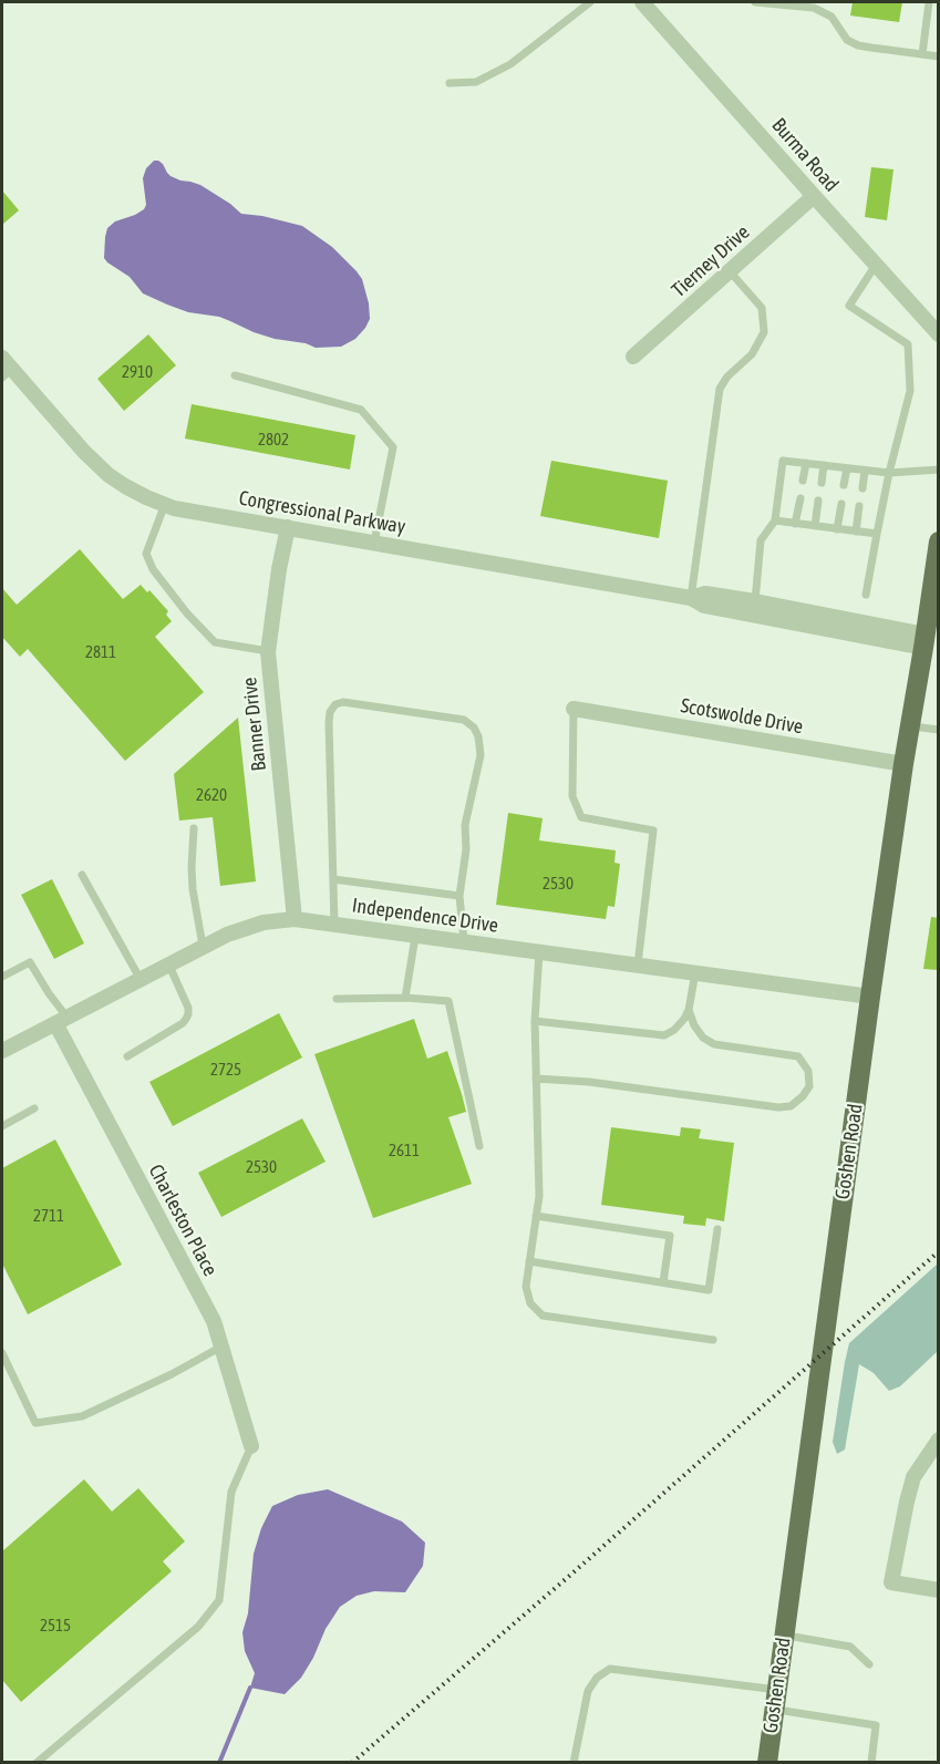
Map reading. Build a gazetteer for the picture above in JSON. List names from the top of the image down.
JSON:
{
  "streets": {
    "main road": ["Goshen Road"],
    "street": [
      "Burma Road",
      "Tierney Drive",
      "Congressional Parkway",
      "Scotswolde Drive",
      "Banner Drive",
      "Independence Drive",
      "Charleston Place"
    ]
  },
  "crossings": [
    ["Burma Road", "Tierney Drive"],
    ["Congressional Parkway", "Banner Drive"],
    ["Congressional Parkway", "Goshen Road"],
    ["Scotswolde Drive", "Goshen Road"],
    ["Banner Drive", "Independence Drive"],
    ["Independence Drive", "Goshen Road"],
    ["Independence Drive", "Charleston Place"]
  ],
  "house_numbers": [
    "2910",
    "2802",
    "2811",
    "2620",
    "2530",
    "2725",
    "2611",
    "2530",
    "2711",
    "2515"
  ]
}
